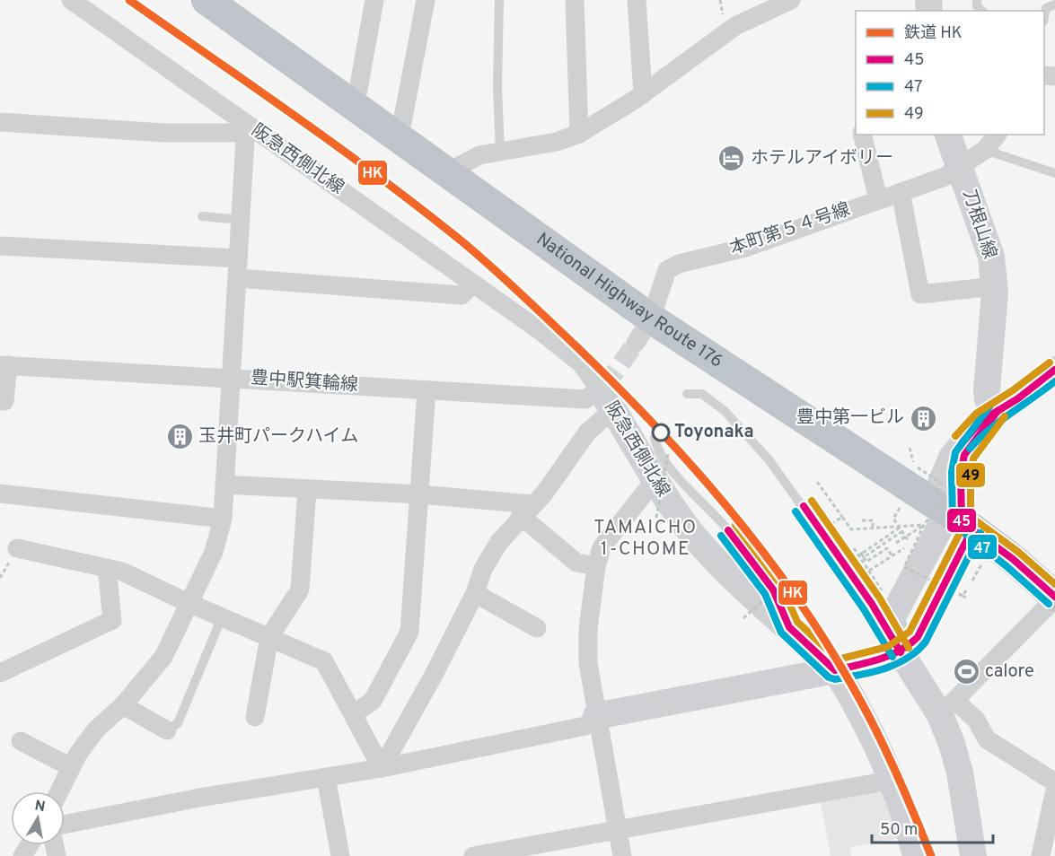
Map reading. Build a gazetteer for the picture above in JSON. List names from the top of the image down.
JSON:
{
  "streets": {
    "highway": ["National Highway Route 176"],
    "street": [
      "阪急西側北線",
      "刀根山線",
      "本町第５４号線",
      "豊中駅箕輪線"
    ]
  },
  "crossings": [
    ["阪急西側北線", "豊中駅箕輪線"],
    ["刀根山線", "本町第５４号線"],
    ["本町第５４号線", "National Highway Route 176"]
  ],
  "districts": ["TAMAICHO 1-CHOME"],
  "places": {
    "hotel": ["ホテルアイボリー"],
    "building": ["豊中第一ビル", "玉井町パークハイム"],
    "other": ["Toyonaka"],
    "sports": ["calore"]
  },
  "lines": [
    "rail line HK",
    "transit line 49",
    "transit line 45",
    "transit line 47"
  ],
  "legend": [
    "鉄道 HK",
    "45",
    "47",
    "49"
  ],
  "scale_bar": "50 m",
  "north": "top"
}
